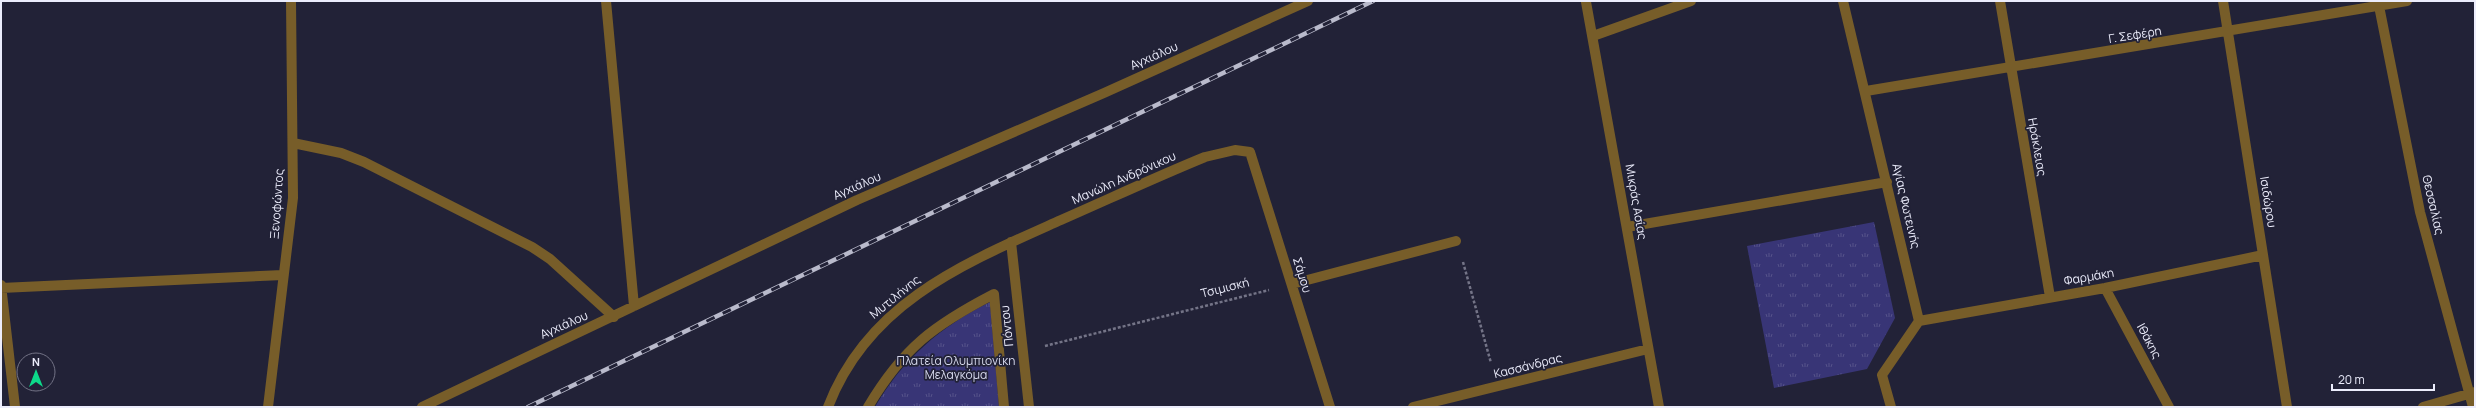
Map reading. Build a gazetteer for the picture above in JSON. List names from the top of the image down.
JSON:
{
  "streets": {
    "street": [
      "Γ. Σεφέρη",
      "Αγχιάλου",
      "Ηράκλειας",
      "Μανώλη Ανδρόνικου",
      "Μικράς Ασίας",
      "Ισιδώρου",
      "Ξενοφώντος",
      "Θεσσαλίας",
      "Αγίας Φωτεινής",
      "Σάμου",
      "Φαρμάκη",
      "Μυτιλήνης",
      "Πόντου",
      "Ιθάκης",
      "Κασσάνδρας"
    ],
    "path": ["Τσιμισκή"]
  },
  "crossings": [
    ["Γ. Σεφέρη", "Ηράκλειας"],
    ["Γ. Σεφέρη", "Ισιδώρου"],
    ["Γ. Σεφέρη", "Θεσσαλίας"],
    ["Γ. Σεφέρη", "Αγίας Φωτεινής"],
    ["Ηράκλειας", "Φαρμάκη"],
    ["Μανώλη Ανδρόνικου", "Σάμου"],
    ["Μανώλη Ανδρόνικου", "Μυτιλήνης"],
    ["Μανώλη Ανδρόνικου", "Πόντου"],
    ["Μικράς Ασίας", "Κασσάνδρας"],
    ["Ισιδώρου", "Φαρμάκη"],
    ["Αγίας Φωτεινής", "Φαρμάκη"],
    ["Σάμου", "Τσιμισκή"],
    ["Φαρμάκη", "Ιθάκης"],
    ["Τσιμισκή", "Πόντου"],
    ["Μυτιλήνης", "Πόντου"]
  ],
  "parks": ["Πλατεία Ολυμπιονίκη Μελαγκόμα"],
  "scale_bar": "20 m",
  "north": "top"
}
